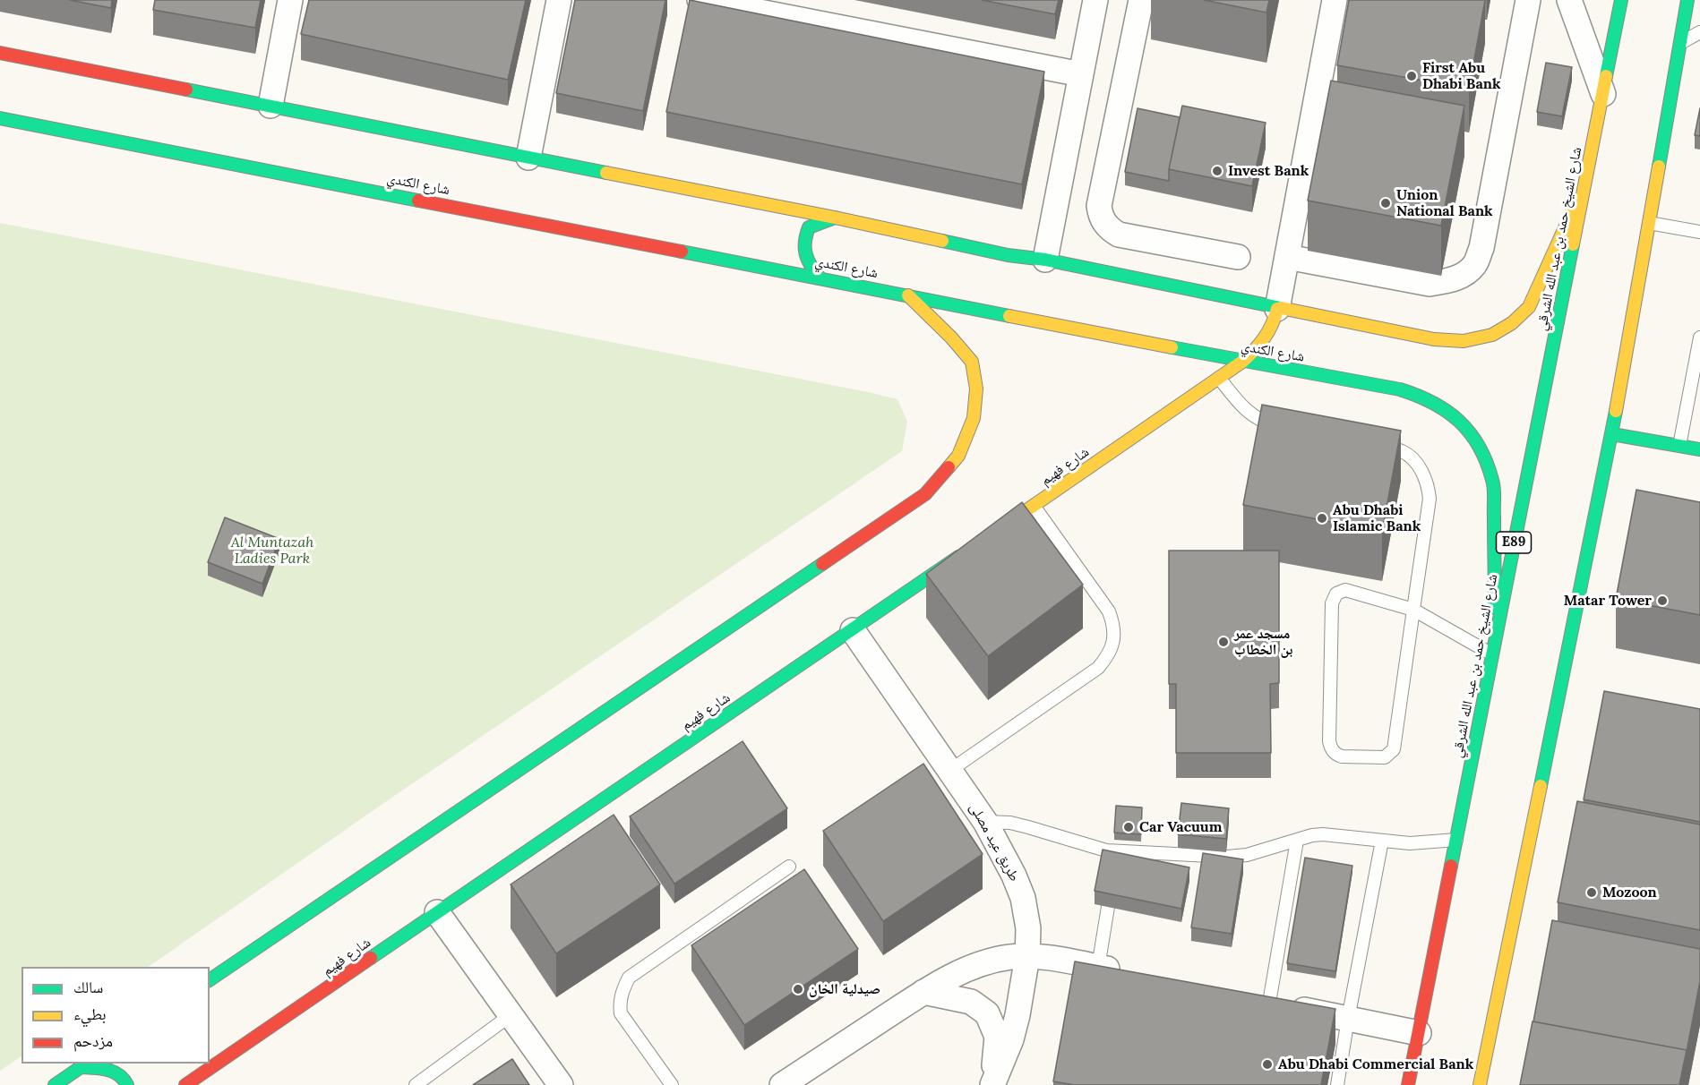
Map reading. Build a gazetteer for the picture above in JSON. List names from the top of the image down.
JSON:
{
  "streets": {
    "main road": [
      "شارع الكندي",
      "شارع الشيخ حمد بن عبد الله الشرقي",
      "شارع فهيم",
      "E89"
    ],
    "street": ["طريق عيد مصلى"]
  },
  "crossings": [
    ["شارع الكندي", "شارع الشيخ حمد بن عبد الله الشرقي"],
    ["شارع الكندي", "شارع فهيم"],
    ["شارع فهيم", "طريق عيد مصلى"]
  ],
  "parks": ["Al Muntazah Ladies Park"],
  "places": [
    "First Abu Dhabi Bank",
    "Invest Bank",
    "Union National Bank",
    "Abu Dhabi Islamic Bank",
    "Matar Tower",
    "مسجد عمر بن الخطاب",
    "Car Vacuum",
    "Mozoon",
    "صيدلية الخان",
    "Abu Dhabi Commercial Bank"
  ],
  "legend": ["سالك", "بطيء", "مزدحم"]
}
